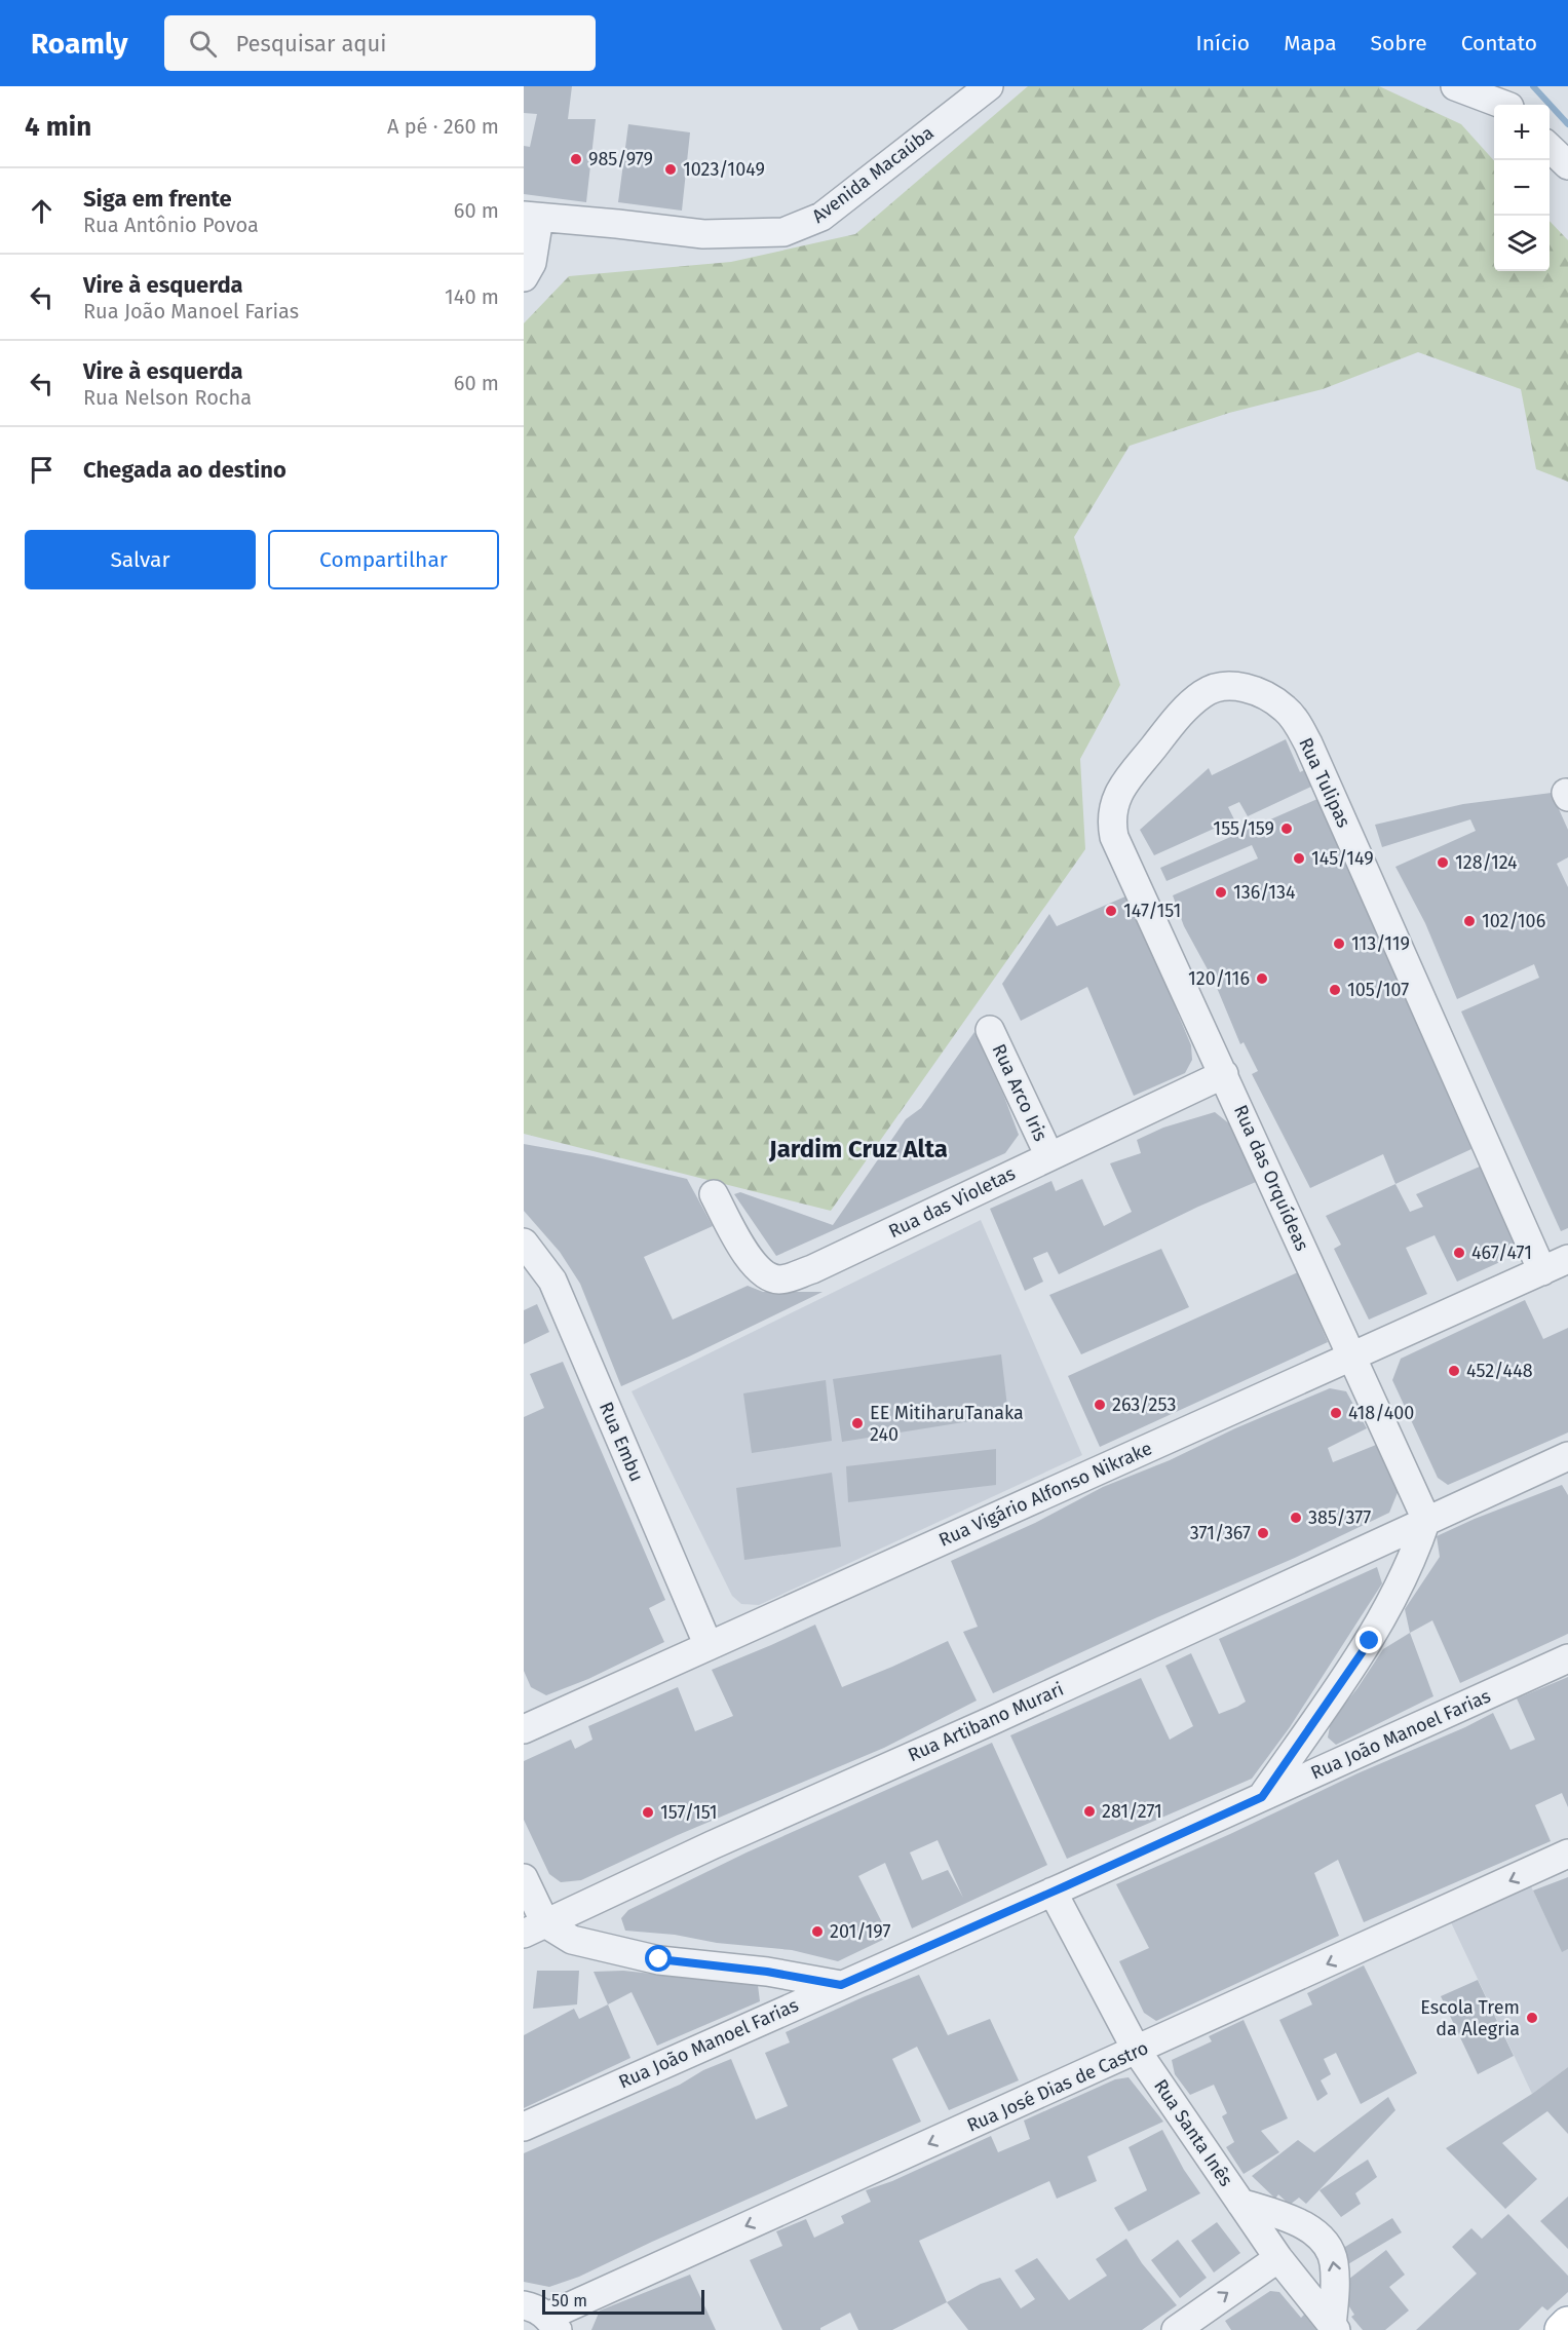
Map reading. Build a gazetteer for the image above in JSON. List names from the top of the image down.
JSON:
{
  "streets": {
    "street": [
      "Avenida Macaúba",
      "Rua Tulipas",
      "Rua Arco Iris",
      "Rua das Orquídeas",
      "Rua das Violetas",
      "Rua Embu",
      "Rua Vigário Alfonso Nikrake",
      "Rua Artibano Murari",
      "Rua João Manoel Farias",
      "Rua José Dias de Castro",
      "Rua Santa Inês"
    ]
  },
  "crossings": [
    ["Rua Tulipas", "Rua das Orquídeas"],
    ["Rua Tulipas", "Rua Vigário Alfonso Nikrake"],
    ["Rua Arco Iris", "Rua das Violetas"],
    ["Rua das Orquídeas", "Rua das Violetas"],
    ["Rua das Orquídeas", "Rua Vigário Alfonso Nikrake"],
    ["Rua das Orquídeas", "Rua Artibano Murari"],
    ["Rua Embu", "Rua Vigário Alfonso Nikrake"],
    ["Rua João Manoel Farias", "Rua Santa Inês"],
    ["Rua José Dias de Castro", "Rua Santa Inês"]
  ],
  "one_way": ["Rua José Dias de Castro"],
  "districts": ["Jardim Cruz Alta"],
  "places": [
    "985/979",
    "1023/1049",
    "155/159",
    "145/149",
    "128/124",
    "136/134",
    "147/151",
    "102/106",
    "113/119",
    "120/116",
    "105/107",
    "467/471",
    "452/448",
    "263/253",
    "418/400",
    "EE MitiharuTanaka 240",
    "385/377",
    "371/367",
    "281/271",
    "157/151",
    "201/197",
    "Escola Trem da Alegria"
  ],
  "scale_bar": "50 m",
  "page": {
    "header": "Roamly",
    "search": "Pesquisar aqui",
    "nav": [
      "Início",
      "Mapa",
      "Sobre",
      "Contato"
    ],
    "heading": ["4 min", "A pé · 260 m"],
    "map_buttons": ["+", "−"],
    "list": [
      ["Siga em frente", "Rua Antônio Povoa", "60 m"],
      ["Vire à esquerda", "Rua João Manoel Farias", "140 m"],
      ["Vire à esquerda", "Rua Nelson Rocha", "60 m"],
      "Chegada ao destino"
    ],
    "buttons": ["Salvar", "Compartilhar"],
    "scale": "50 m"
  }
}
